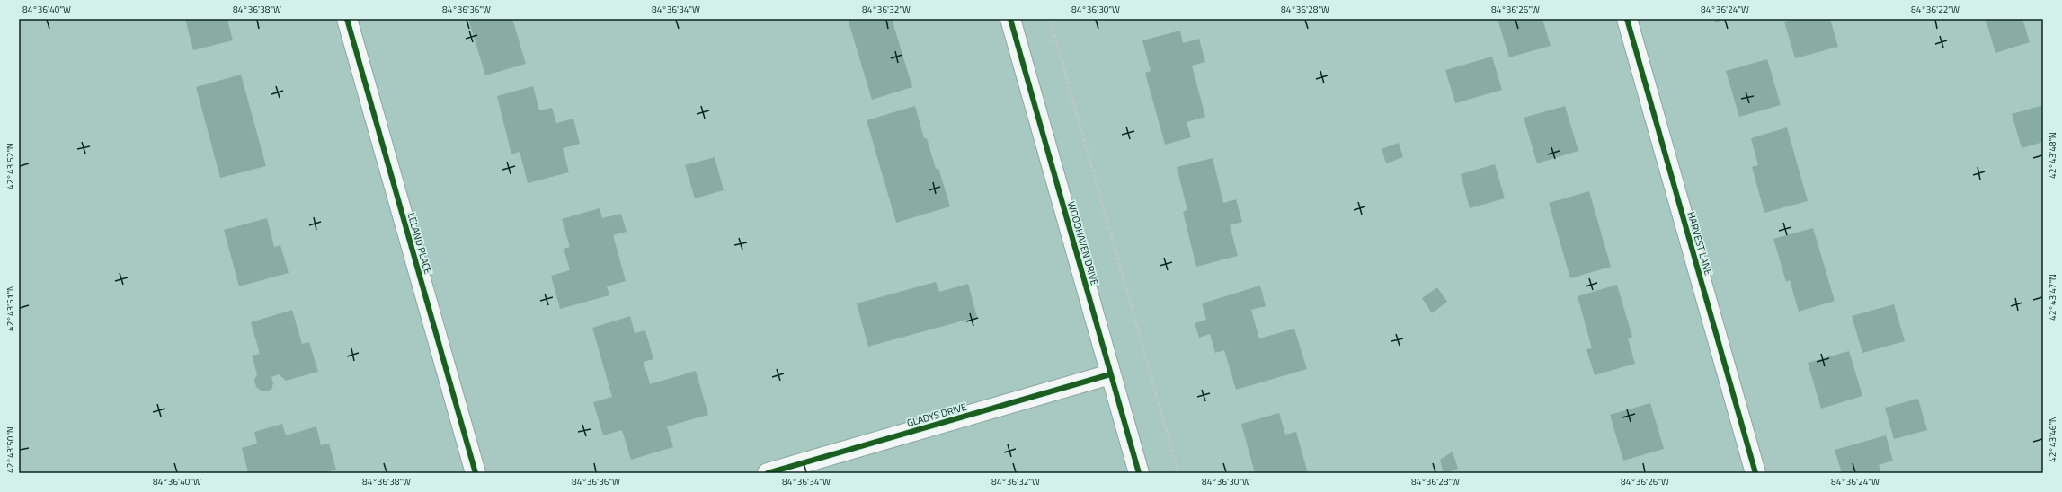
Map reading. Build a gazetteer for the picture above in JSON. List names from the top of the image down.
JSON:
{
  "streets": {
    "street": [
      "LELAND PLACE",
      "WOODHAVEN DRIVE",
      "HARVEST LANE",
      "GLADYS DRIVE"
    ]
  },
  "crossings": [
    ["WOODHAVEN DRIVE", "GLADYS DRIVE"]
  ],
  "coordinates": [
    "84°36'40\"W",
    "84°36'38\"W",
    "84°36'36\"W",
    "84°36'34\"W",
    "84°36'32\"W",
    "84°36'30\"W",
    "84°36'28\"W",
    "84°36'26\"W",
    "84°36'24\"W",
    "84°36'22\"W",
    "42°43'48\"N",
    "42°43'52\"N",
    "42°43'47\"N",
    "42°43'51\"N",
    "42°43'46\"N",
    "42°43'50\"N"
  ]
}
